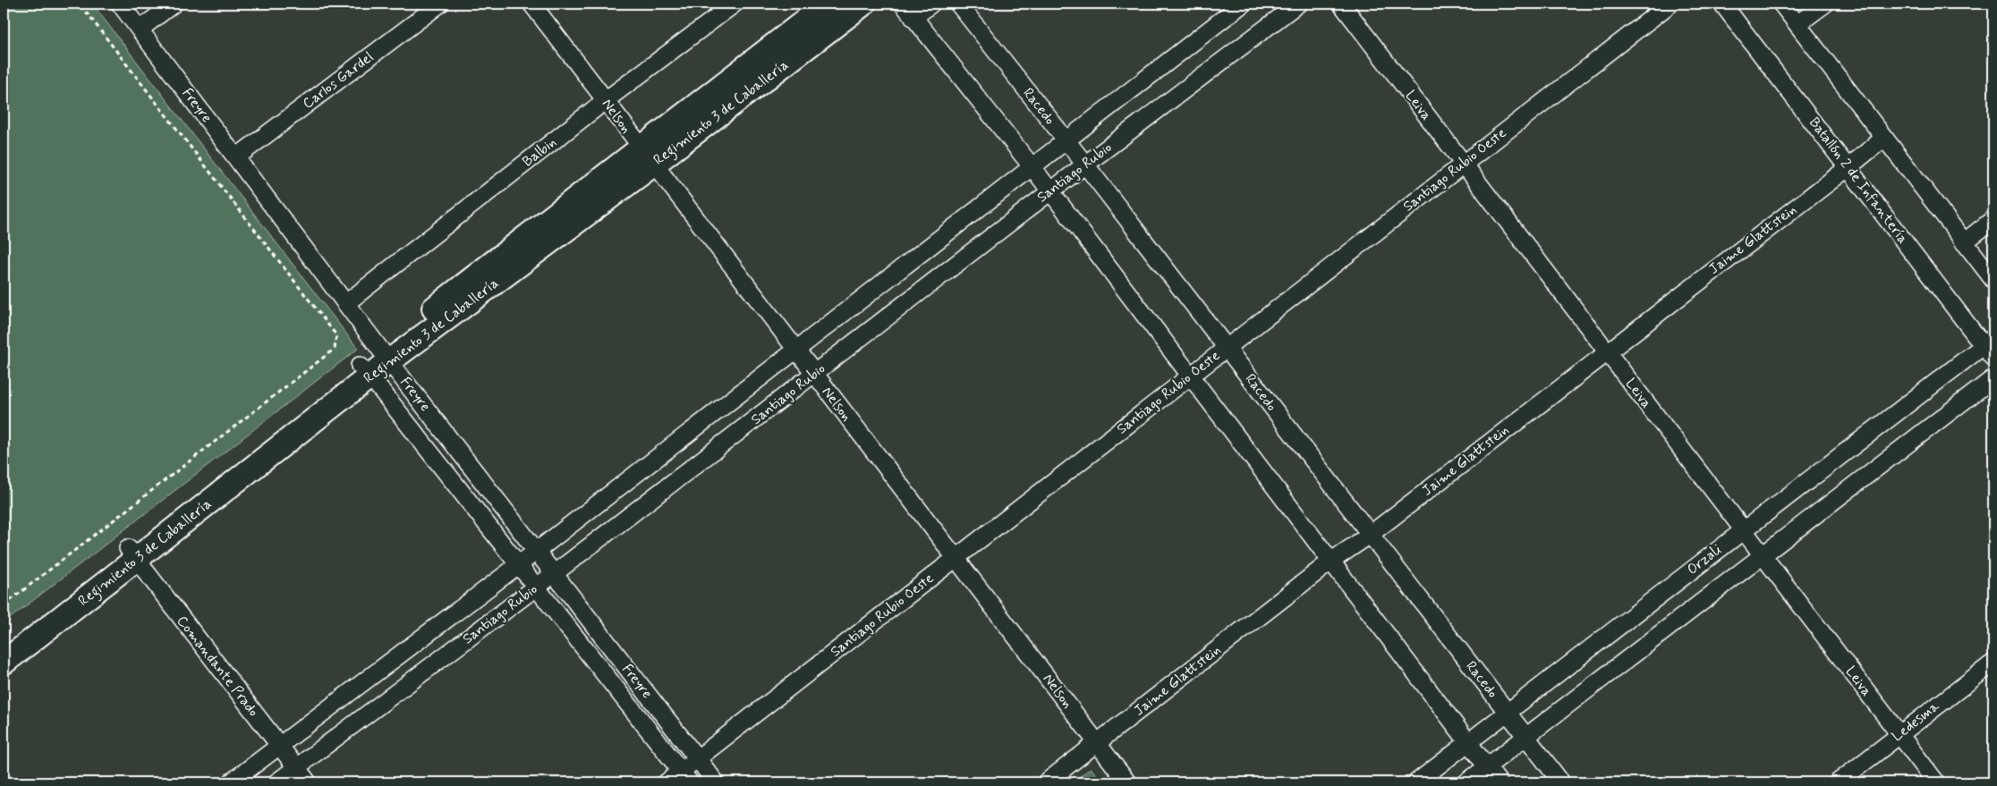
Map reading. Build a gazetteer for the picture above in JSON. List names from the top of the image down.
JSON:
{
  "streets": {
    "street": [
      "Carlos Gardel",
      "Freyre",
      "Leiva",
      "Racedo",
      "Regimiento 3 de Caballería",
      "Nelson",
      "Balbin",
      "Santiago Rubio Oeste",
      "Santiago Rubio",
      "Batallón 2 de Infantería",
      "Jaime Glattstein",
      "Orzali",
      "Comandante Prado",
      "Ledesma"
    ]
  },
  "crossings": [
    ["Carlos Gardel", "Freyre"],
    ["Freyre", "Regimiento 3 de Caballería"],
    ["Freyre", "Balbin"],
    ["Freyre", "Santiago Rubio Oeste"],
    ["Freyre", "Santiago Rubio"],
    ["Leiva", "Santiago Rubio Oeste"],
    ["Leiva", "Jaime Glattstein"],
    ["Leiva", "Orzali"],
    ["Leiva", "Ledesma"],
    ["Racedo", "Santiago Rubio Oeste"],
    ["Racedo", "Santiago Rubio"],
    ["Racedo", "Jaime Glattstein"],
    ["Racedo", "Orzali"],
    ["Regimiento 3 de Caballería", "Nelson"],
    ["Regimiento 3 de Caballería", "Comandante Prado"],
    ["Nelson", "Balbin"],
    ["Nelson", "Santiago Rubio Oeste"],
    ["Nelson", "Santiago Rubio"],
    ["Nelson", "Jaime Glattstein"],
    ["Santiago Rubio", "Comandante Prado"],
    ["Batallón 2 de Infantería", "Jaime Glattstein"],
    ["Batallón 2 de Infantería", "Orzali"]
  ]
}
